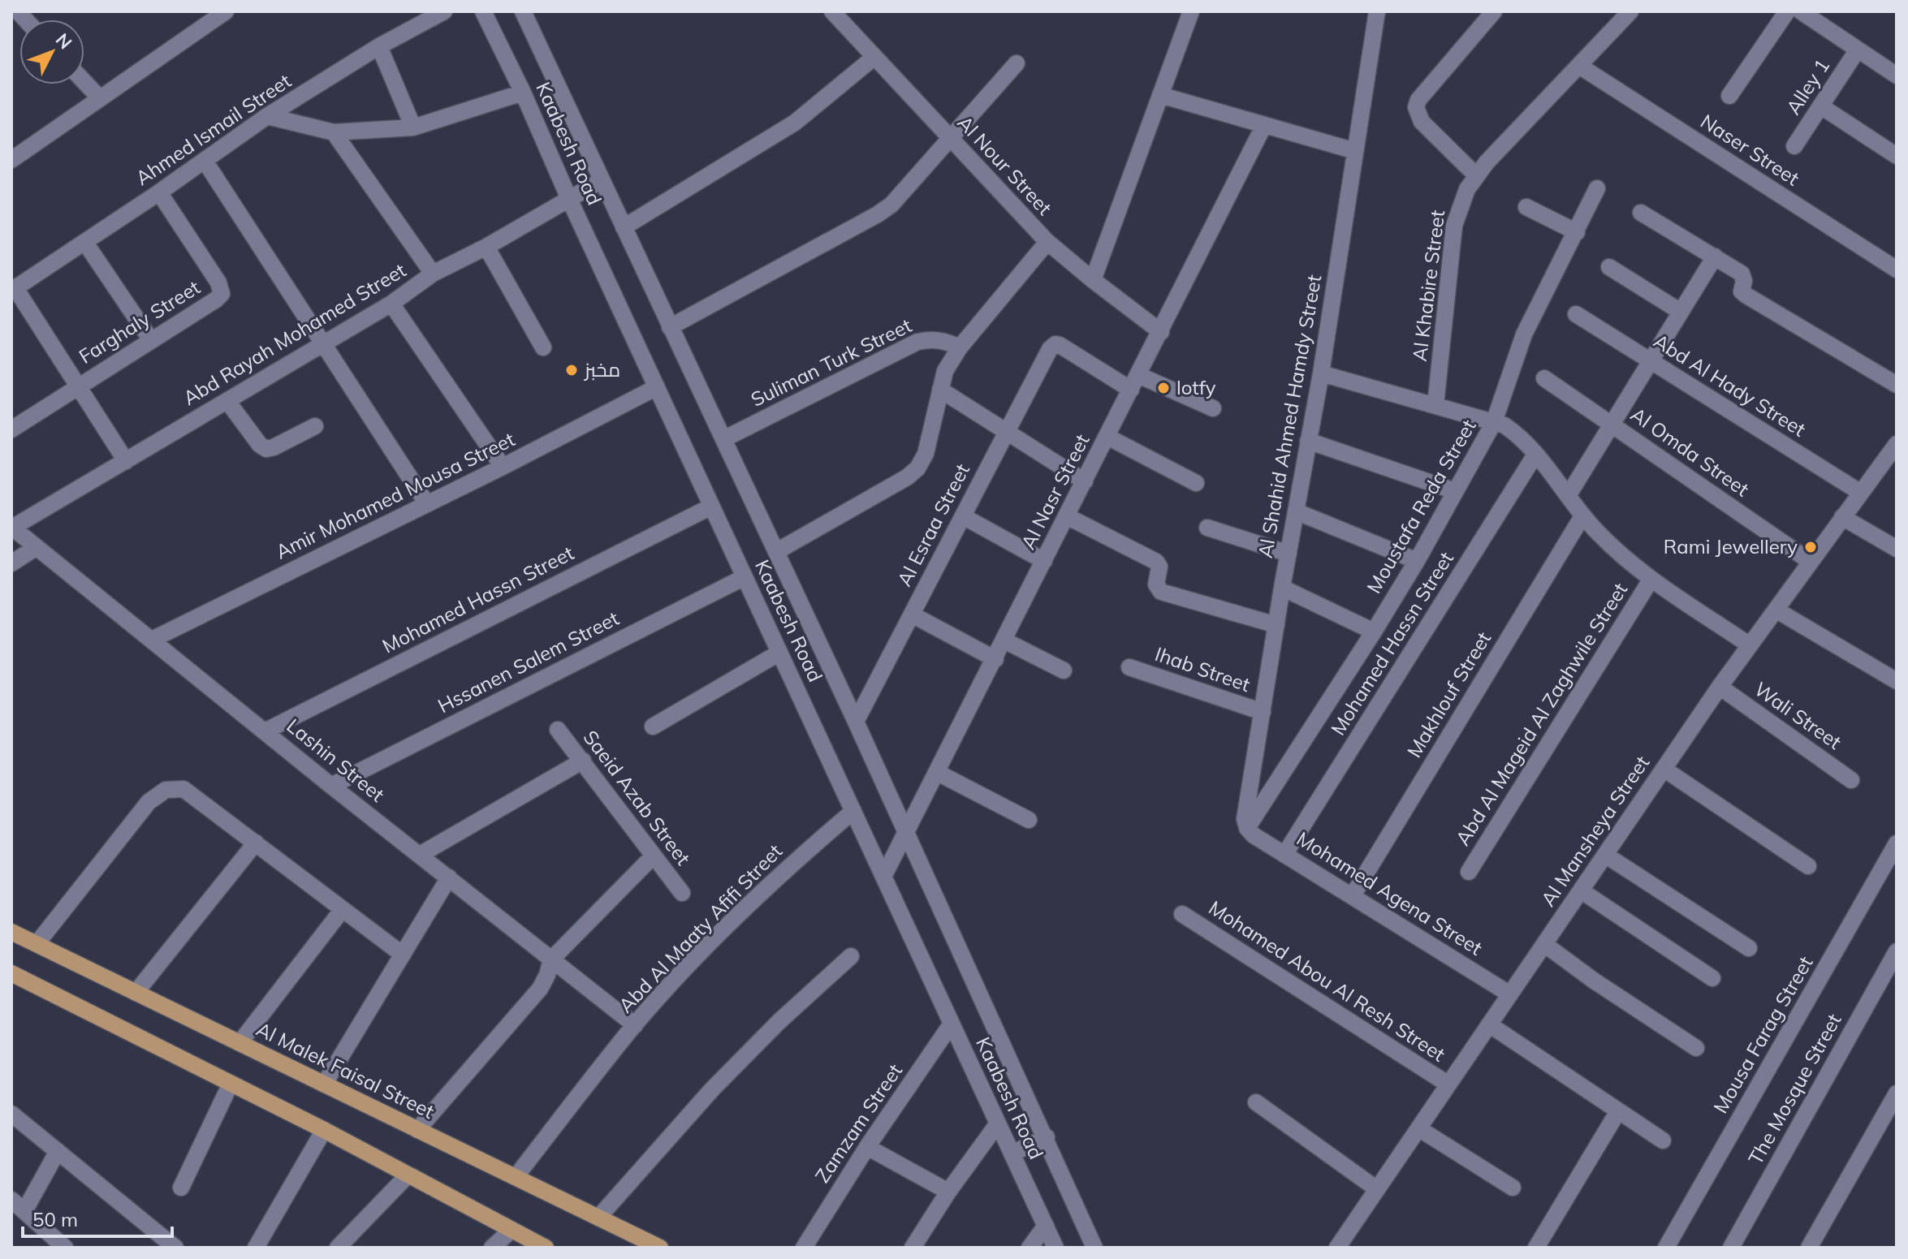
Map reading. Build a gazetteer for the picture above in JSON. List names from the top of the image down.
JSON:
{
  "streets": {
    "main road": ["Al Malek Faisal Street"],
    "street": [
      "Alley 1",
      "Ahmed Ismail Street",
      "Kaabesh Road",
      "Naser Street",
      "Al Nour Street",
      "Al Khabire Street",
      "Farghaly Street",
      "Abd Rayah Mohamed Street",
      "Suliman Turk Street",
      "Abd Al Hady Street",
      "Al Shahid Ahmed Hamdy Street",
      "Al Omda Street",
      "Al Nasr Street",
      "Amir Mohamed Mousa Street",
      "Moustafa Reda Street",
      "Al Esraa Street",
      "Mohamed Hassn Street",
      "Hssanen Salem Street",
      "Ihab Street",
      "Makhlouf Street",
      "Abd Al Mageid Al Zaghwile Street",
      "Wali Street",
      "Lashin Street",
      "Saeid Azab Street",
      "Al Mansheya Street",
      "Mohamed Agena Street",
      "Abd Al Maaty Afifi Street",
      "Mohamed Abou Al Resh Street",
      "Mousa Farag Street",
      "The Mosque Street",
      "Zamzam Street"
    ]
  },
  "crossings": [
    ["Ahmed Ismail Street", "Farghaly Street"],
    ["Kaabesh Road", "Abd Rayah Mohamed Street"],
    ["Kaabesh Road", "Suliman Turk Street"],
    ["Kaabesh Road", "Al Nasr Street"],
    ["Kaabesh Road", "Amir Mohamed Mousa Street"],
    ["Kaabesh Road", "Al Esraa Street"],
    ["Kaabesh Road", "Mohamed Hassn Street"],
    ["Kaabesh Road", "Hssanen Salem Street"],
    ["Kaabesh Road", "Abd Al Maaty Afifi Street"],
    ["Kaabesh Road", "Zamzam Street"],
    ["Naser Street", "Al Khabire Street"],
    ["Al Nour Street", "Al Nasr Street"],
    ["Abd Rayah Mohamed Street", "Lashin Street"],
    ["Abd Al Hady Street", "Al Mansheya Street"],
    ["Al Shahid Ahmed Hamdy Street", "Moustafa Reda Street"],
    ["Al Shahid Ahmed Hamdy Street", "Ihab Street"],
    ["Al Shahid Ahmed Hamdy Street", "Mohamed Agena Street"],
    ["Al Omda Street", "Al Mansheya Street"],
    ["Al Nasr Street", "Al Esraa Street"],
    ["Amir Mohamed Mousa Street", "Lashin Street"],
    ["Moustafa Reda Street", "Mohamed Agena Street"],
    ["Mohamed Hassn Street", "Lashin Street"],
    ["Mohamed Hassn Street", "Mohamed Agena Street"],
    ["Hssanen Salem Street", "Lashin Street"],
    ["Makhlouf Street", "Mohamed Agena Street"],
    ["Wali Street", "Al Mansheya Street"],
    ["Lashin Street", "Abd Al Maaty Afifi Street"],
    ["Al Mansheya Street", "Mohamed Agena Street"],
    ["Al Mansheya Street", "Mohamed Abou Al Resh Street"],
    ["Abd Al Maaty Afifi Street", "Al Malek Faisal Street"]
  ],
  "places": ["مخبز", "lotfy", "Rami Jewellery"],
  "scale_bar": "50 m",
  "north": "top right"
}
